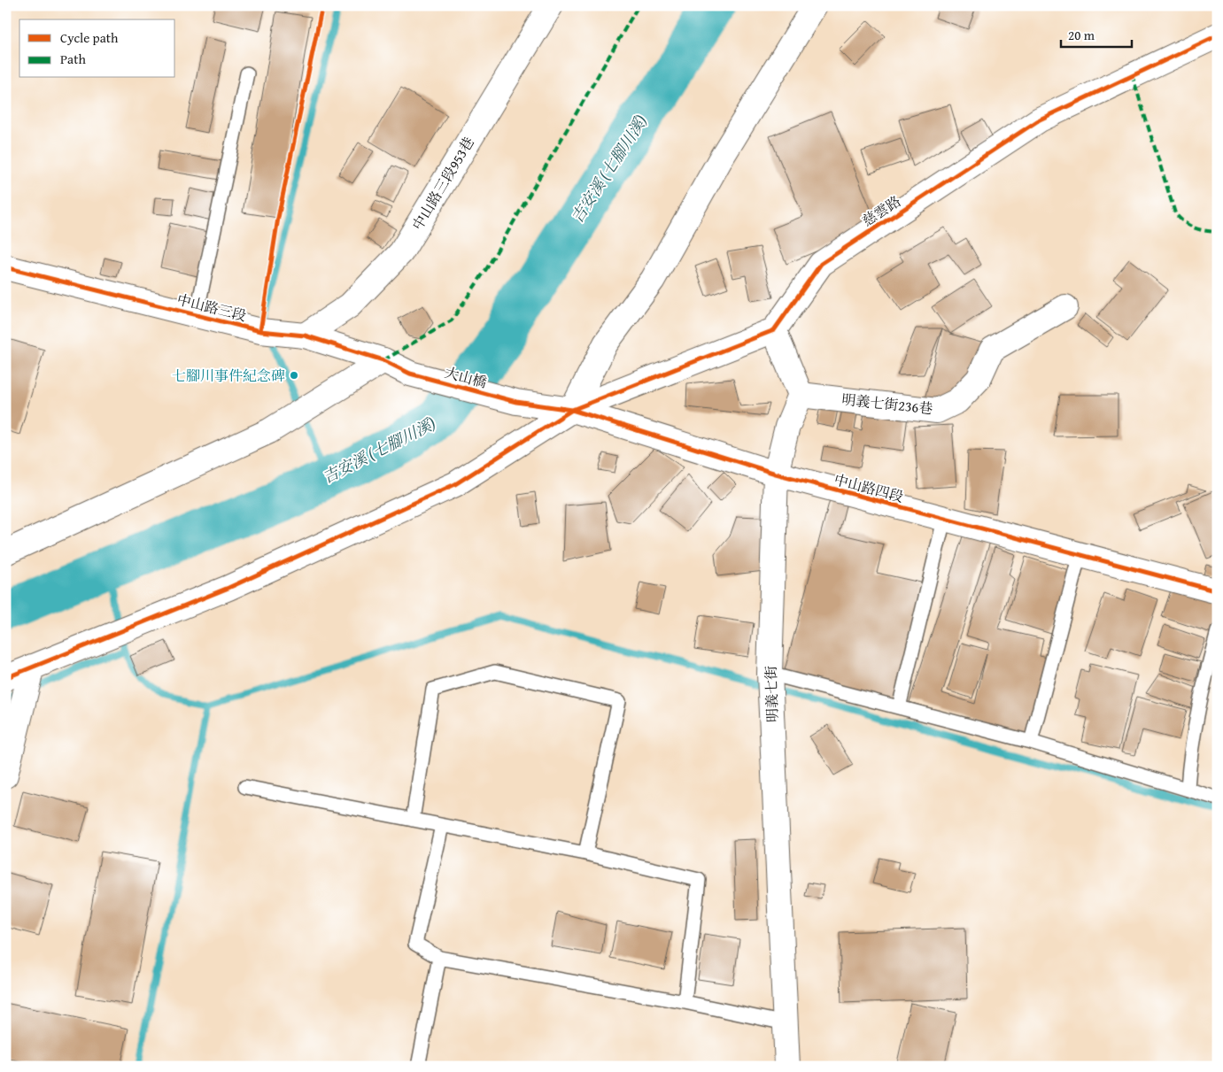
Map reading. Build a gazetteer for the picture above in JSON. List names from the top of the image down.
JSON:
{
  "streets": {
    "street": [
      "中山路三段953巷",
      "慈雲路",
      "中山路三段",
      "大山橋",
      "明義七街236巷",
      "中山路四段",
      "明義七街"
    ]
  },
  "crossings": [
    ["中山路三段953巷", "中山路三段"],
    ["中山路三段", "大山橋"],
    ["大山橋", "中山路四段"],
    ["明義七街236巷", "明義七街"],
    ["中山路四段", "明義七街"]
  ],
  "water": ["吉安溪 (七腳川溪)"],
  "places": ["七腳川事件紀念碑"],
  "legend": ["Cycle path", "Path"],
  "scale_bar": "20 m"
}
